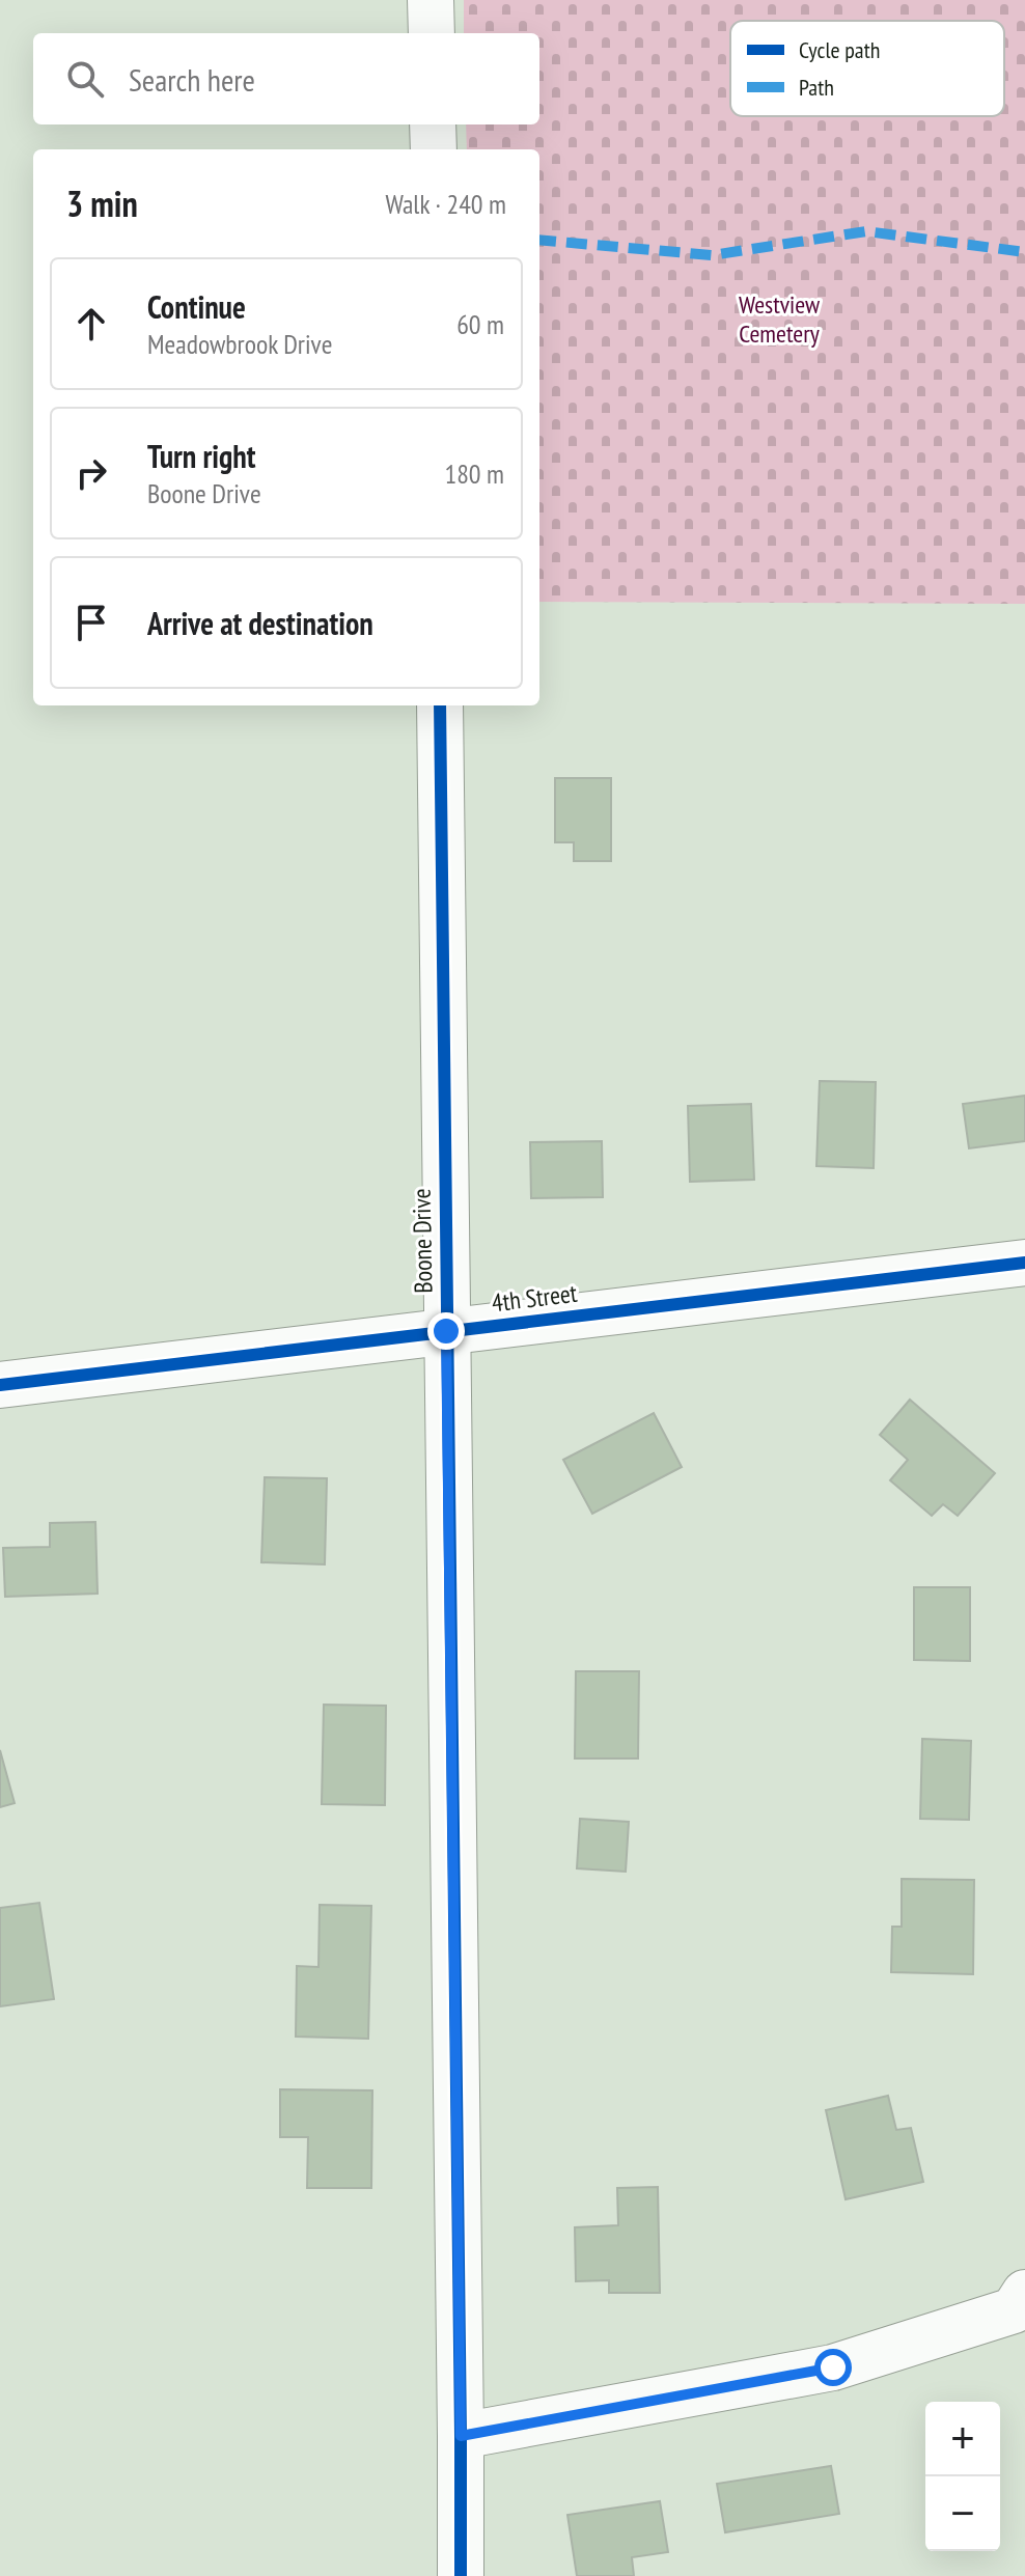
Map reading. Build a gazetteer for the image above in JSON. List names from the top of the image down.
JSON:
{
  "streets": {
    "street": ["Boone Drive", "4th Street"]
  },
  "crossings": [
    ["Boone Drive", "4th Street"]
  ],
  "parks": ["Westview Cemetery"],
  "legend": ["Cycle path", "Path"],
  "page": {
    "search": "Search here",
    "heading": ["3 min", "Walk · 240 m"],
    "list": [
      ["Continue", "Meadowbrook Drive", "60 m"],
      ["Turn right", "Boone Drive", "180 m"],
      "Arrive at destination"
    ],
    "map_buttons": ["+", "−"]
  }
}
